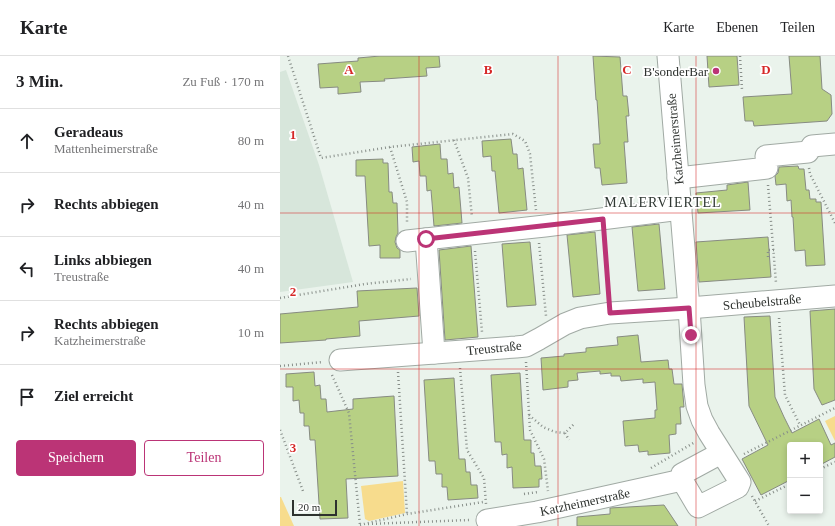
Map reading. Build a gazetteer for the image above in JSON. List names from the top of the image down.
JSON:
{
  "streets": {
    "street": ["Katzheimerstraße", "Scheubelstraße", "Treustraße"]
  },
  "crossings": [
    ["Katzheimerstraße", "Scheubelstraße"],
    ["Katzheimerstraße", "Treustraße"],
    ["Scheubelstraße", "Treustraße"]
  ],
  "districts": ["MALERVIERTEL"],
  "places": ["B'sonderBar"],
  "scale_bar": "20 m",
  "page": {
    "header": "Karte",
    "nav": ["Karte", "Ebenen", "Teilen"],
    "heading": ["3 Min.", "Zu Fuß · 170 m"],
    "list": [
      ["Geradeaus", "Mattenheimerstraße", "80 m"],
      ["Rechts abbiegen", "40 m"],
      ["Links abbiegen", "Treustraße", "40 m"],
      ["Rechts abbiegen", "Katzheimerstraße", "10 m"],
      "Ziel erreicht"
    ],
    "buttons": ["Speichern", "Teilen"],
    "map_buttons": ["+", "−"],
    "scale": "20 m"
  },
  "grid": {
    "columns": [
      "A",
      "B",
      "C",
      "D"
    ],
    "rows": ["1", "2", "3"]
  }
}
